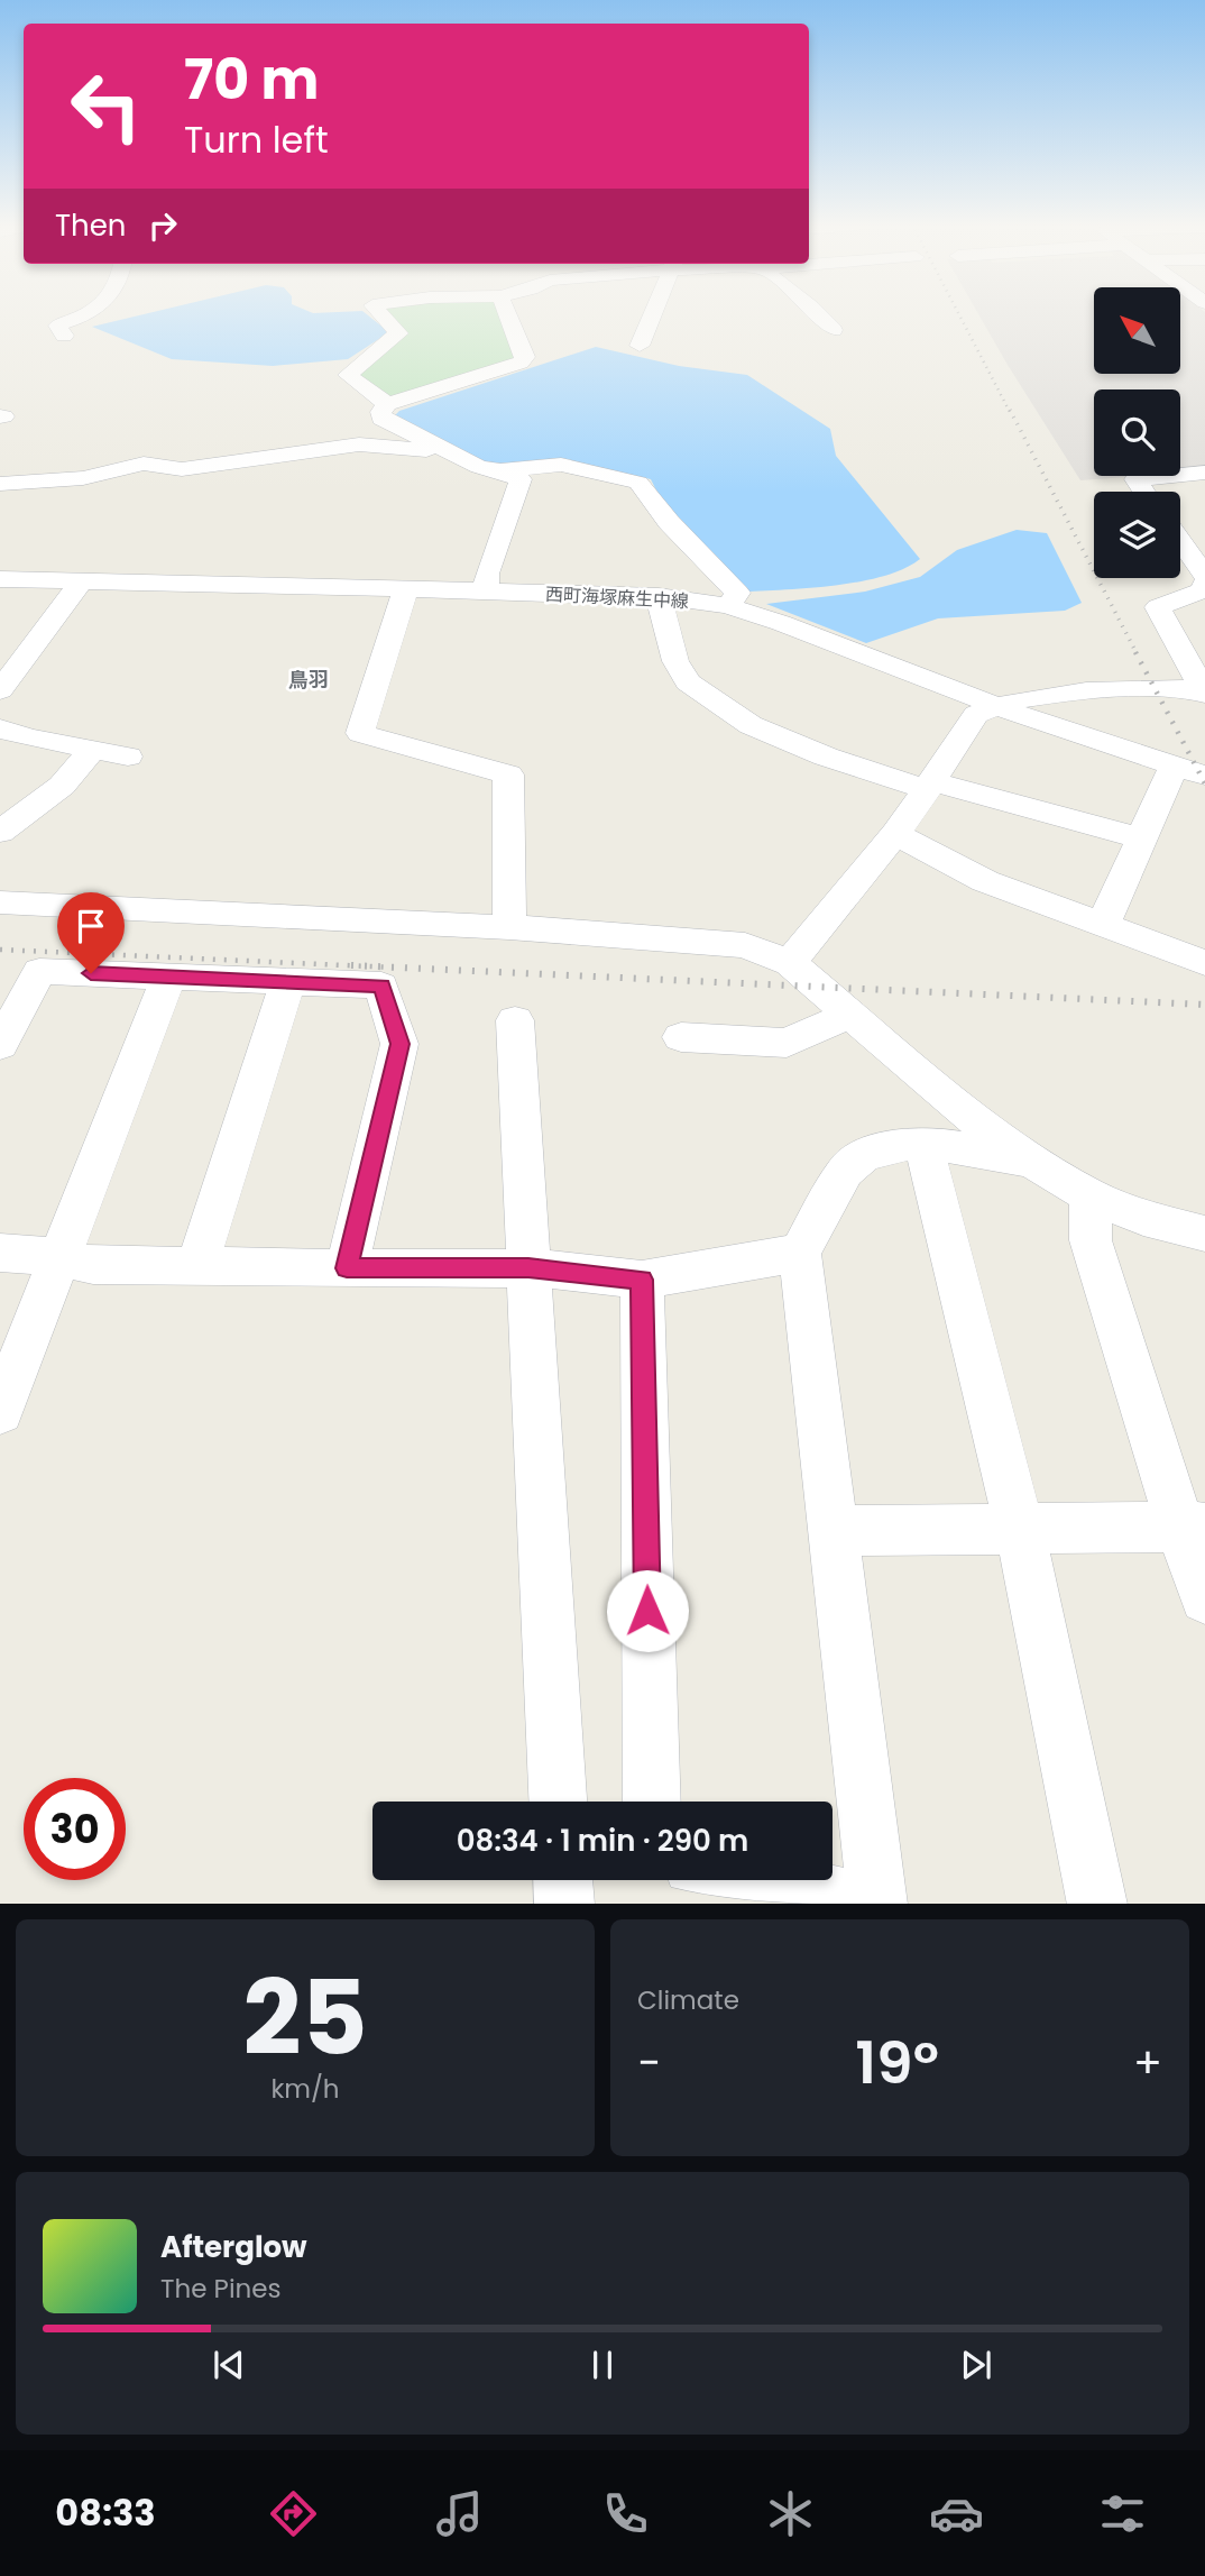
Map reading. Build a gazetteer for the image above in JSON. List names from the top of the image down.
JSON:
{
  "streets": {
    "street": ["西町海塚麻生中線"]
  },
  "districts": ["鳥羽"],
  "north": "top left",
  "page": {
    "turn": ["70 m", "Turn left"],
    "then": "Then",
    "limit": "30",
    "trip": "08:34 · 1 min · 290 m",
    "tile": [
      ["25", "km/h"],
      "Climate"
    ],
    "heat": ["−", "19°", "+"],
    "song": ["Afterglow", "The Pines"],
    "tabs": "08:33"
  }
}
